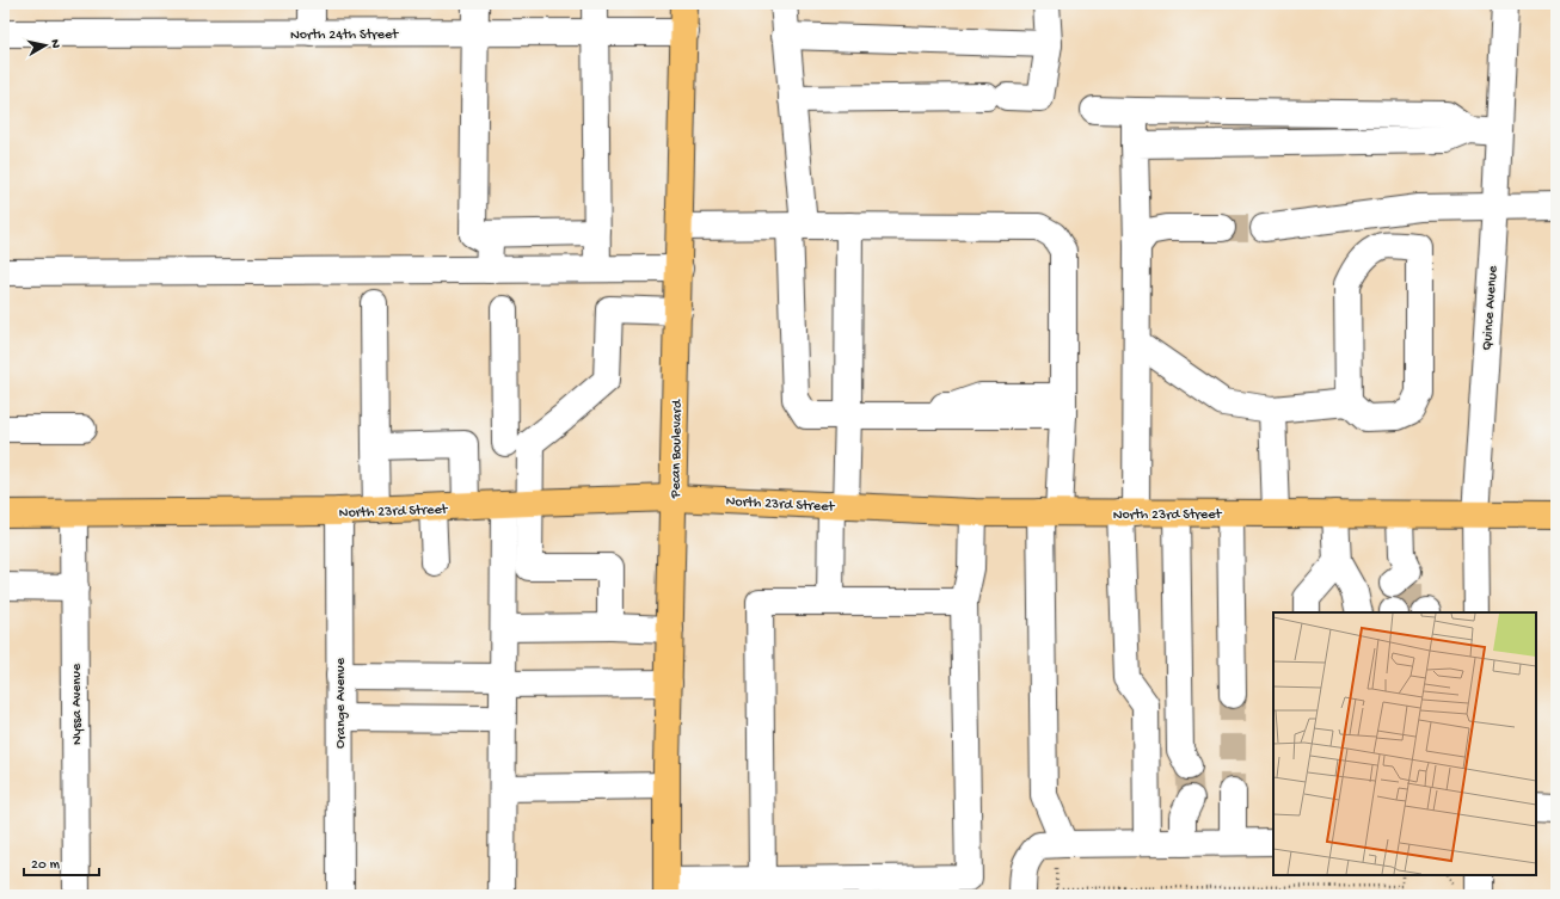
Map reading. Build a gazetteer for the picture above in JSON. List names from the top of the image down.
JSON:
{
  "streets": {
    "main road": ["Pecan Boulevard", "North 23rd Street"],
    "street": [
      "North 24th Street",
      "Quince Avenue",
      "Orange Avenue",
      "Nyssa Avenue"
    ]
  },
  "crossings": [
    ["North 24th Street", "Pecan Boulevard"],
    ["Quince Avenue", "North 23rd Street"],
    ["Pecan Boulevard", "North 23rd Street"],
    ["North 23rd Street", "Orange Avenue"],
    ["North 23rd Street", "Nyssa Avenue"]
  ],
  "scale_bar": "20 m",
  "north": "right"
}
